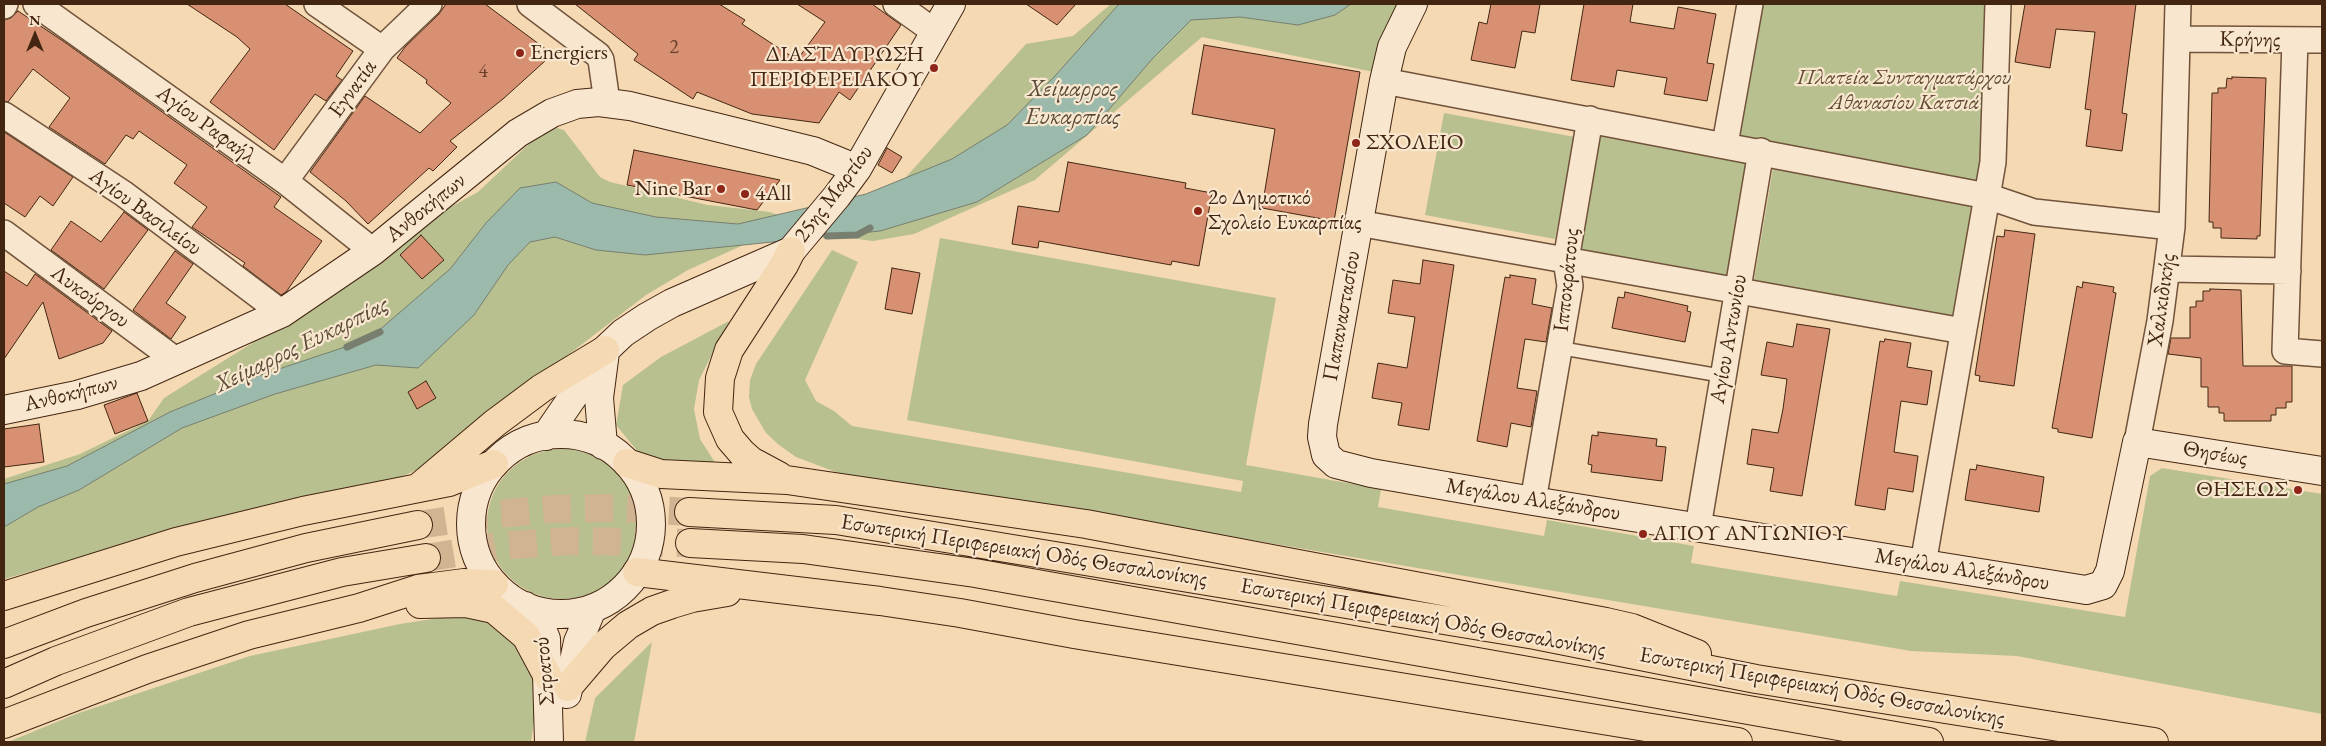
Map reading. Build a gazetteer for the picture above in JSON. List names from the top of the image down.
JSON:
{
  "streets": {
    "highway": ["Εσωτερική Περιφερειακή Οδός Θεσσαλονίκης"],
    "street": [
      "Κρήνης",
      "Εγνατία",
      "Αγίου Ραφαήλ",
      "25ης Μαρτίου",
      "Ανθοκήπων",
      "Αγίου Βασιλείου",
      "Ιπποκράτους",
      "Λυκούργου",
      "Χαλκιδικής",
      "Παπαναστασίου",
      "Αγίου Αντωνίου",
      "Θησέως",
      "Μεγάλου Αλεξάνδρου",
      "Στρατού"
    ]
  },
  "crossings": [
    ["Κρήνης", "Χαλκιδικής"],
    ["Εγνατία", "Αγίου Ραφαήλ"],
    ["Αγίου Ραφαήλ", "Ανθοκήπων"],
    ["25ης Μαρτίου", "Ανθοκήπων"],
    ["25ης Μαρτίου", "Στρατού"],
    ["Ανθοκήπων", "Αγίου Βασιλείου"],
    ["Ανθοκήπων", "Λυκούργου"],
    ["Ιπποκράτους", "Μεγάλου Αλεξάνδρου"],
    ["Χαλκιδικής", "Θησέως"],
    ["Χαλκιδικής", "Μεγάλου Αλεξάνδρου"],
    ["Παπαναστασίου", "Μεγάλου Αλεξάνδρου"],
    ["Αγίου Αντωνίου", "Μεγάλου Αλεξάνδρου"]
  ],
  "water": ["Χείμαρρος Ευκαρπίας"],
  "parks": ["Πλατεία Συνταγματάρχου Αθανασίου Κατσιά"],
  "places": [
    "Energiers",
    "ΔΙΑΣΤΑΥΡΩΣΗ ΠΕΡΙΦΕΡΕΙΑΚΟΥ",
    "ΣΧΟΛΕΙΟ",
    "Nine Bar",
    "4All",
    "2ο Δημοτικό Σχολείο Ευκαρπίας",
    "ΘΗΣΕΩΣ",
    "ΑΓΙΟΥ ΑΝΤΩΝΙΟΥ"
  ],
  "house_numbers": ["2", "4"],
  "north": "top"
}
